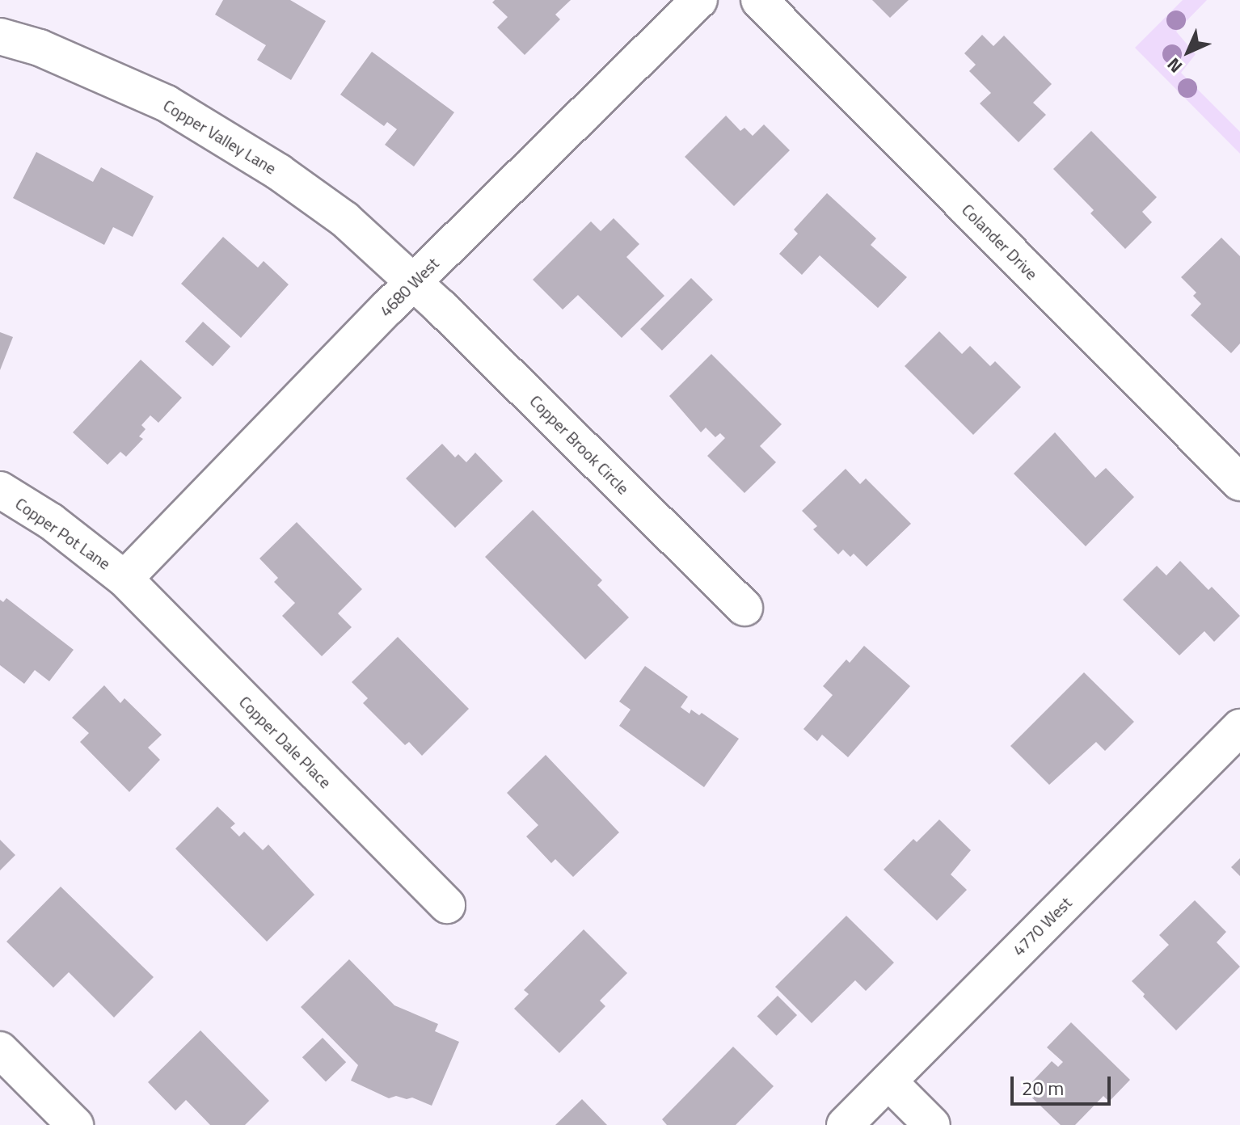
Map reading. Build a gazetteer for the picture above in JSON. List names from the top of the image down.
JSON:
{
  "streets": {
    "street": [
      "Copper Valley Lane",
      "Colander Drive",
      "4680 West",
      "Copper Brook Circle",
      "Copper Pot Lane",
      "Copper Dale Place",
      "4770 West"
    ]
  },
  "crossings": [
    ["Copper Valley Lane", "4680 West"],
    ["Copper Valley Lane", "Copper Brook Circle"],
    ["4680 West", "Copper Brook Circle"],
    ["4680 West", "Copper Pot Lane"],
    ["4680 West", "Copper Dale Place"],
    ["Copper Pot Lane", "Copper Dale Place"]
  ],
  "scale_bar": "20 m",
  "north": "bottom left"
}
